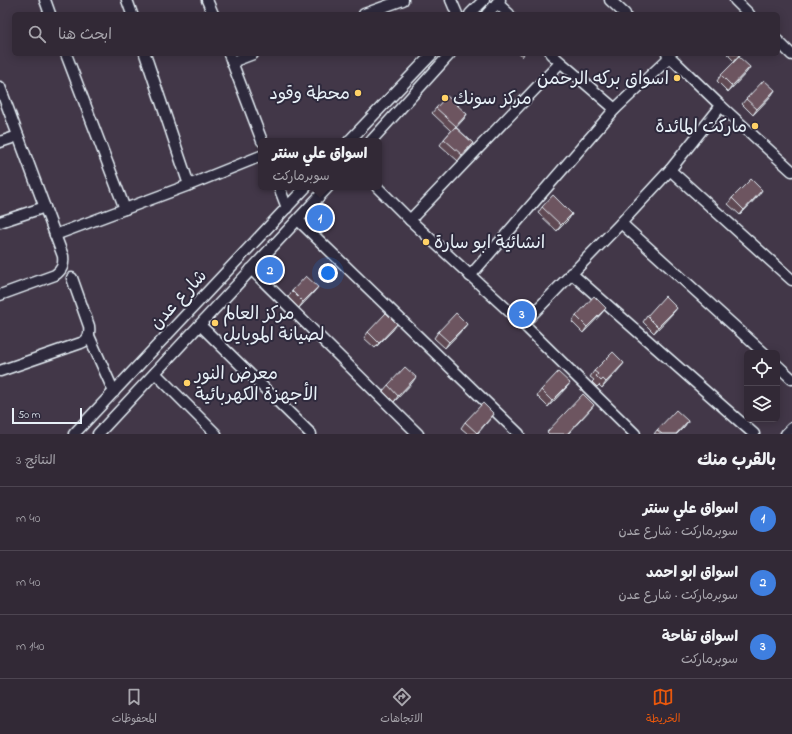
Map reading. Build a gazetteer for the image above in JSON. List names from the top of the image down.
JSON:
{
  "streets": {
    "street": ["شارع عدن"]
  },
  "places": [
    "اسواق بركه الرحمن",
    "محطة وقود",
    "مركز سونك",
    "ماركت المائدة",
    "انشائية ابو سارة",
    "مركز العالم لصيانة الموبايل",
    "معرض النور الأجهزة الكهربائية"
  ],
  "scale_bar": "50 m",
  "page": {
    "search": "ابحث هنا",
    "popup": ["اسواق علي سنتر", "سوبرماركت"],
    "pins": ["1", "2", "3"],
    "scale": "50 m",
    "heading": ["بالقرب منك", "النتائج: 3"],
    "list": [
      {
        "mark": "1",
        "name": "اسواق علي سنتر",
        "note": "سوبرماركت · شارع عدن",
        "value": "40 m"
      },
      {
        "mark": "2",
        "name": "اسواق ابو احمد",
        "note": "سوبرماركت · شارع عدن",
        "value": "40 m"
      },
      {
        "mark": "3",
        "name": "اسواق تفاحة",
        "note": "سوبرماركت",
        "value": "140 m"
      }
    ],
    "nav": ["الخريطة", "الاتجاهات", "المحفوظات"]
  }
}
